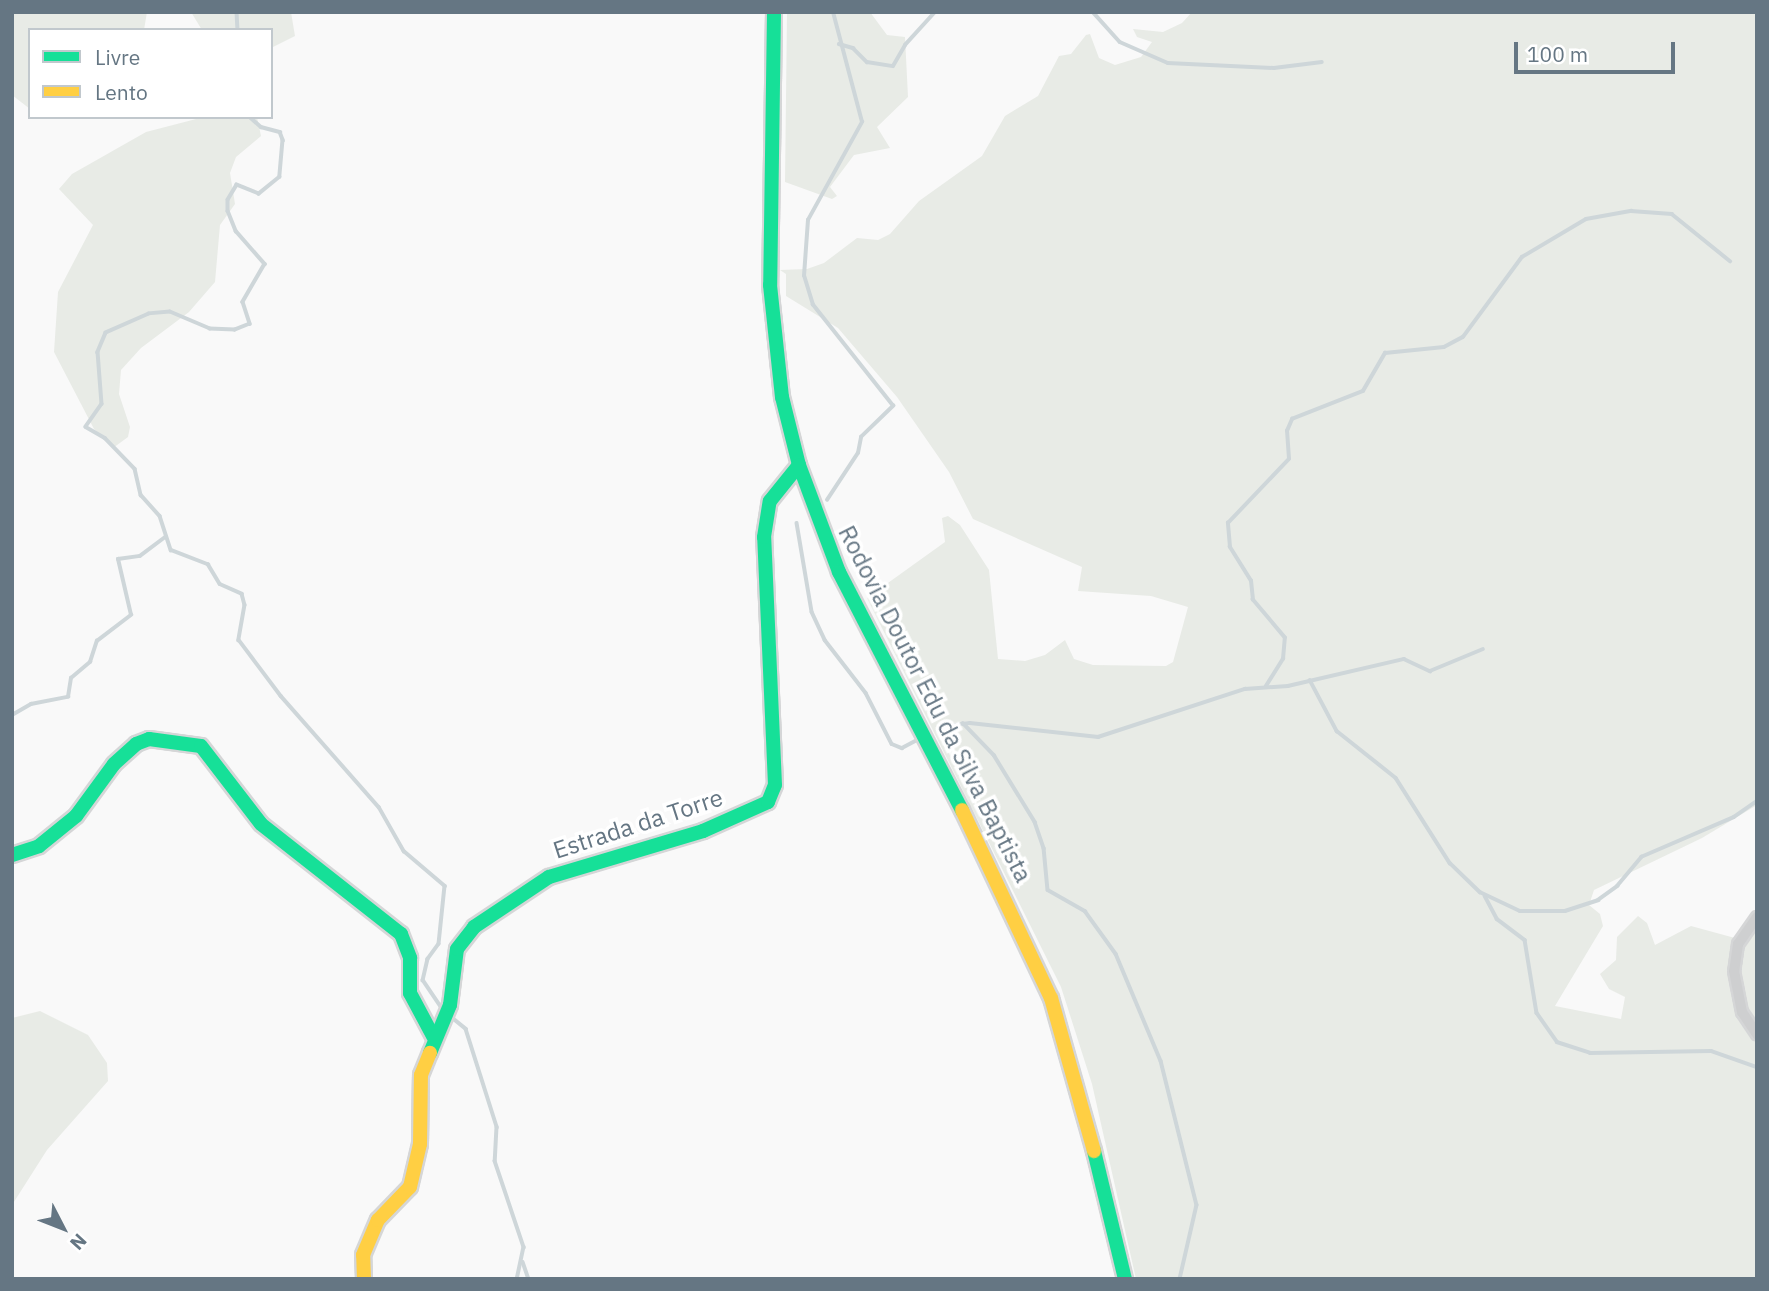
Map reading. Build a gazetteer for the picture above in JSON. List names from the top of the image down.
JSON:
{
  "streets": {
    "street": ["Rodovia Doutor Edu da Silva Baptista", "Estrada da Torre"]
  },
  "crossings": [
    ["Rodovia Doutor Edu da Silva Baptista", "Estrada da Torre"]
  ],
  "legend": ["Livre", "Lento"],
  "scale_bar": "100 m",
  "north": "bottom right"
}
